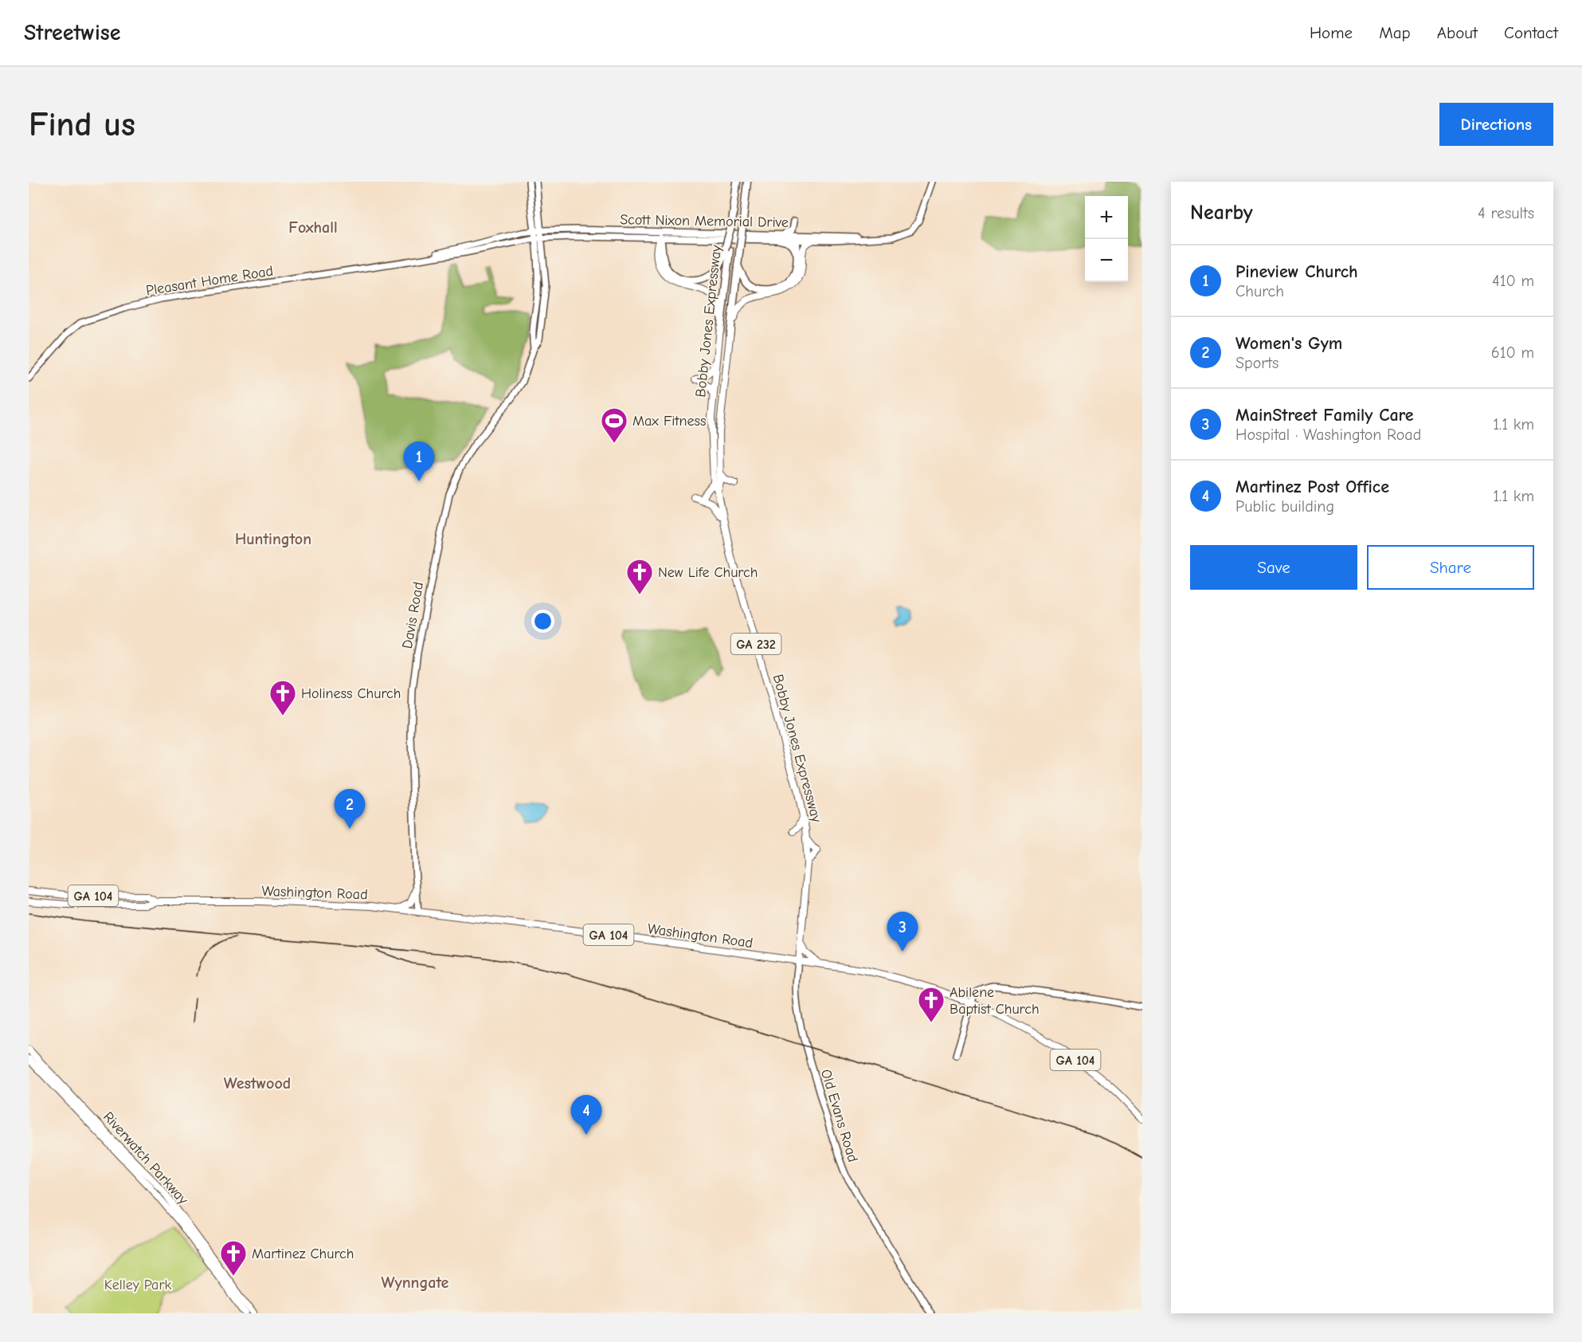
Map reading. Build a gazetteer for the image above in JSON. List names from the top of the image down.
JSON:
{
  "streets": {
    "highway": ["Bobby Jones Expressway", "GA 232"],
    "main road": [
      "Scott Nixon Memorial Drive",
      "Pleasant Home Road",
      "Davis Road",
      "Washington Road",
      "GA 104",
      "Old Evans Road",
      "Riverwatch Parkway"
    ]
  },
  "crossings": [
    ["Scott Nixon Memorial Drive", "Pleasant Home Road"],
    ["Scott Nixon Memorial Drive", "Davis Road"],
    ["Pleasant Home Road", "Davis Road"],
    ["Bobby Jones Expressway", "Washington Road"],
    ["Bobby Jones Expressway", "Old Evans Road"],
    ["Davis Road", "Washington Road"],
    ["Washington Road", "Old Evans Road"]
  ],
  "districts": [
    "Foxhall",
    "Huntington",
    "Westwood",
    "Wynngate"
  ],
  "parks": ["Kelley Park"],
  "places": {
    "sports": ["Max Fitness"],
    "church": [
      "New Life Church",
      "Holiness Church",
      "Abilene Baptist Church",
      "Martinez Church"
    ]
  },
  "page": {
    "header": "Streetwise",
    "nav": [
      "Home",
      "Map",
      "About",
      "Contact"
    ],
    "buttons": [
      "Directions",
      ["Save", "Share"]
    ],
    "title": "Find us",
    "heading": ["Nearby", "4 results"],
    "map_buttons": ["+", "−"],
    "list": [
      {
        "mark": "1",
        "name": "Pineview Church",
        "note": "Church",
        "value": "410 m"
      },
      {
        "mark": "2",
        "name": "Women's Gym",
        "note": "Sports",
        "value": "610 m"
      },
      {
        "mark": "3",
        "name": "MainStreet Family Care",
        "note": "Hospital · Washington Road",
        "value": "1.1 km"
      },
      {
        "mark": "4",
        "name": "Martinez Post Office",
        "note": "Public building",
        "value": "1.1 km"
      }
    ],
    "pins": [
      "1",
      "2",
      "3",
      "4"
    ]
  }
}
